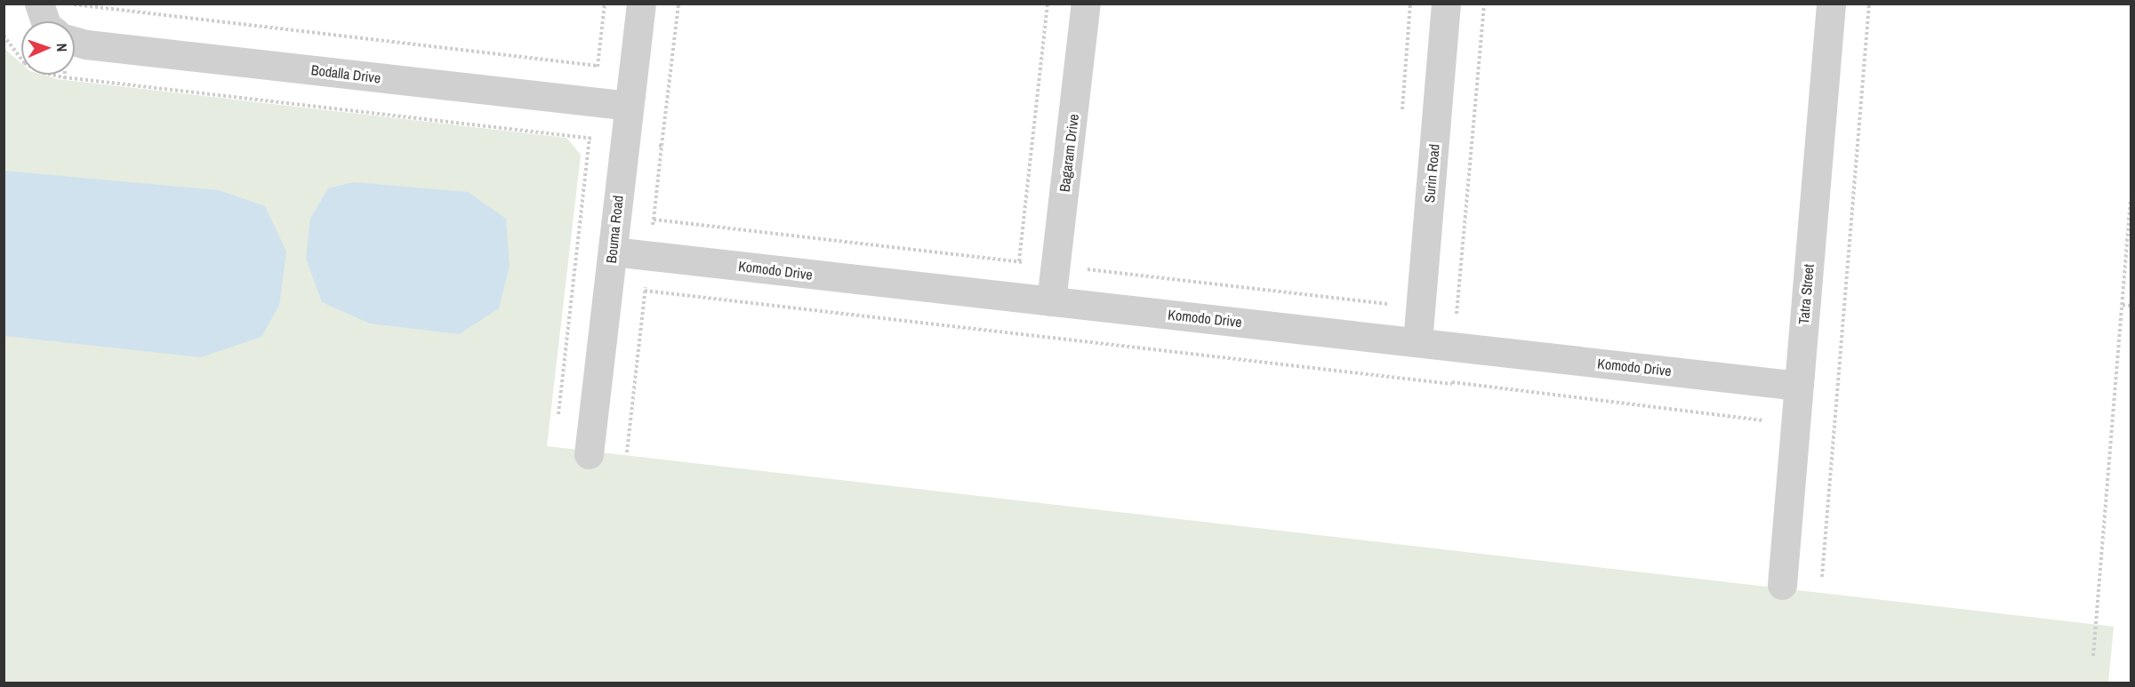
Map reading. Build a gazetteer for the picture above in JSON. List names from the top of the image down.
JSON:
{
  "streets": {
    "street": [
      "Bodalla Drive",
      "Bagaram Drive",
      "Surin Road",
      "Bouma Road",
      "Komodo Drive",
      "Tatra Street"
    ]
  },
  "crossings": [
    ["Bodalla Drive", "Bouma Road"],
    ["Bagaram Drive", "Komodo Drive"],
    ["Surin Road", "Komodo Drive"],
    ["Bouma Road", "Komodo Drive"],
    ["Komodo Drive", "Tatra Street"]
  ],
  "north": "right"
}
